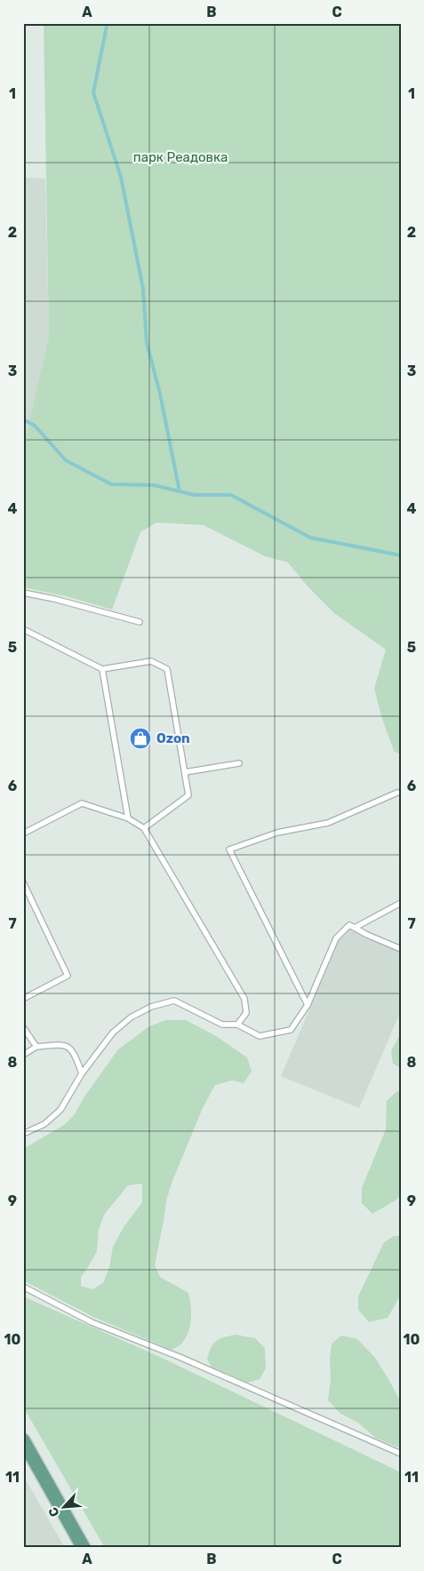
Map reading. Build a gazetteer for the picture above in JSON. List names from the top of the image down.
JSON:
{
  "parks": ["парк Реадовка"],
  "places": {
    "shop": ["Ozon"]
  },
  "north": "bottom left",
  "grid": {
    "columns": ["A", "B", "C"],
    "rows": [
      "1",
      "2",
      "3",
      "4",
      "5",
      "6",
      "7",
      "8",
      "9",
      "10",
      "11"
    ]
  }
}
